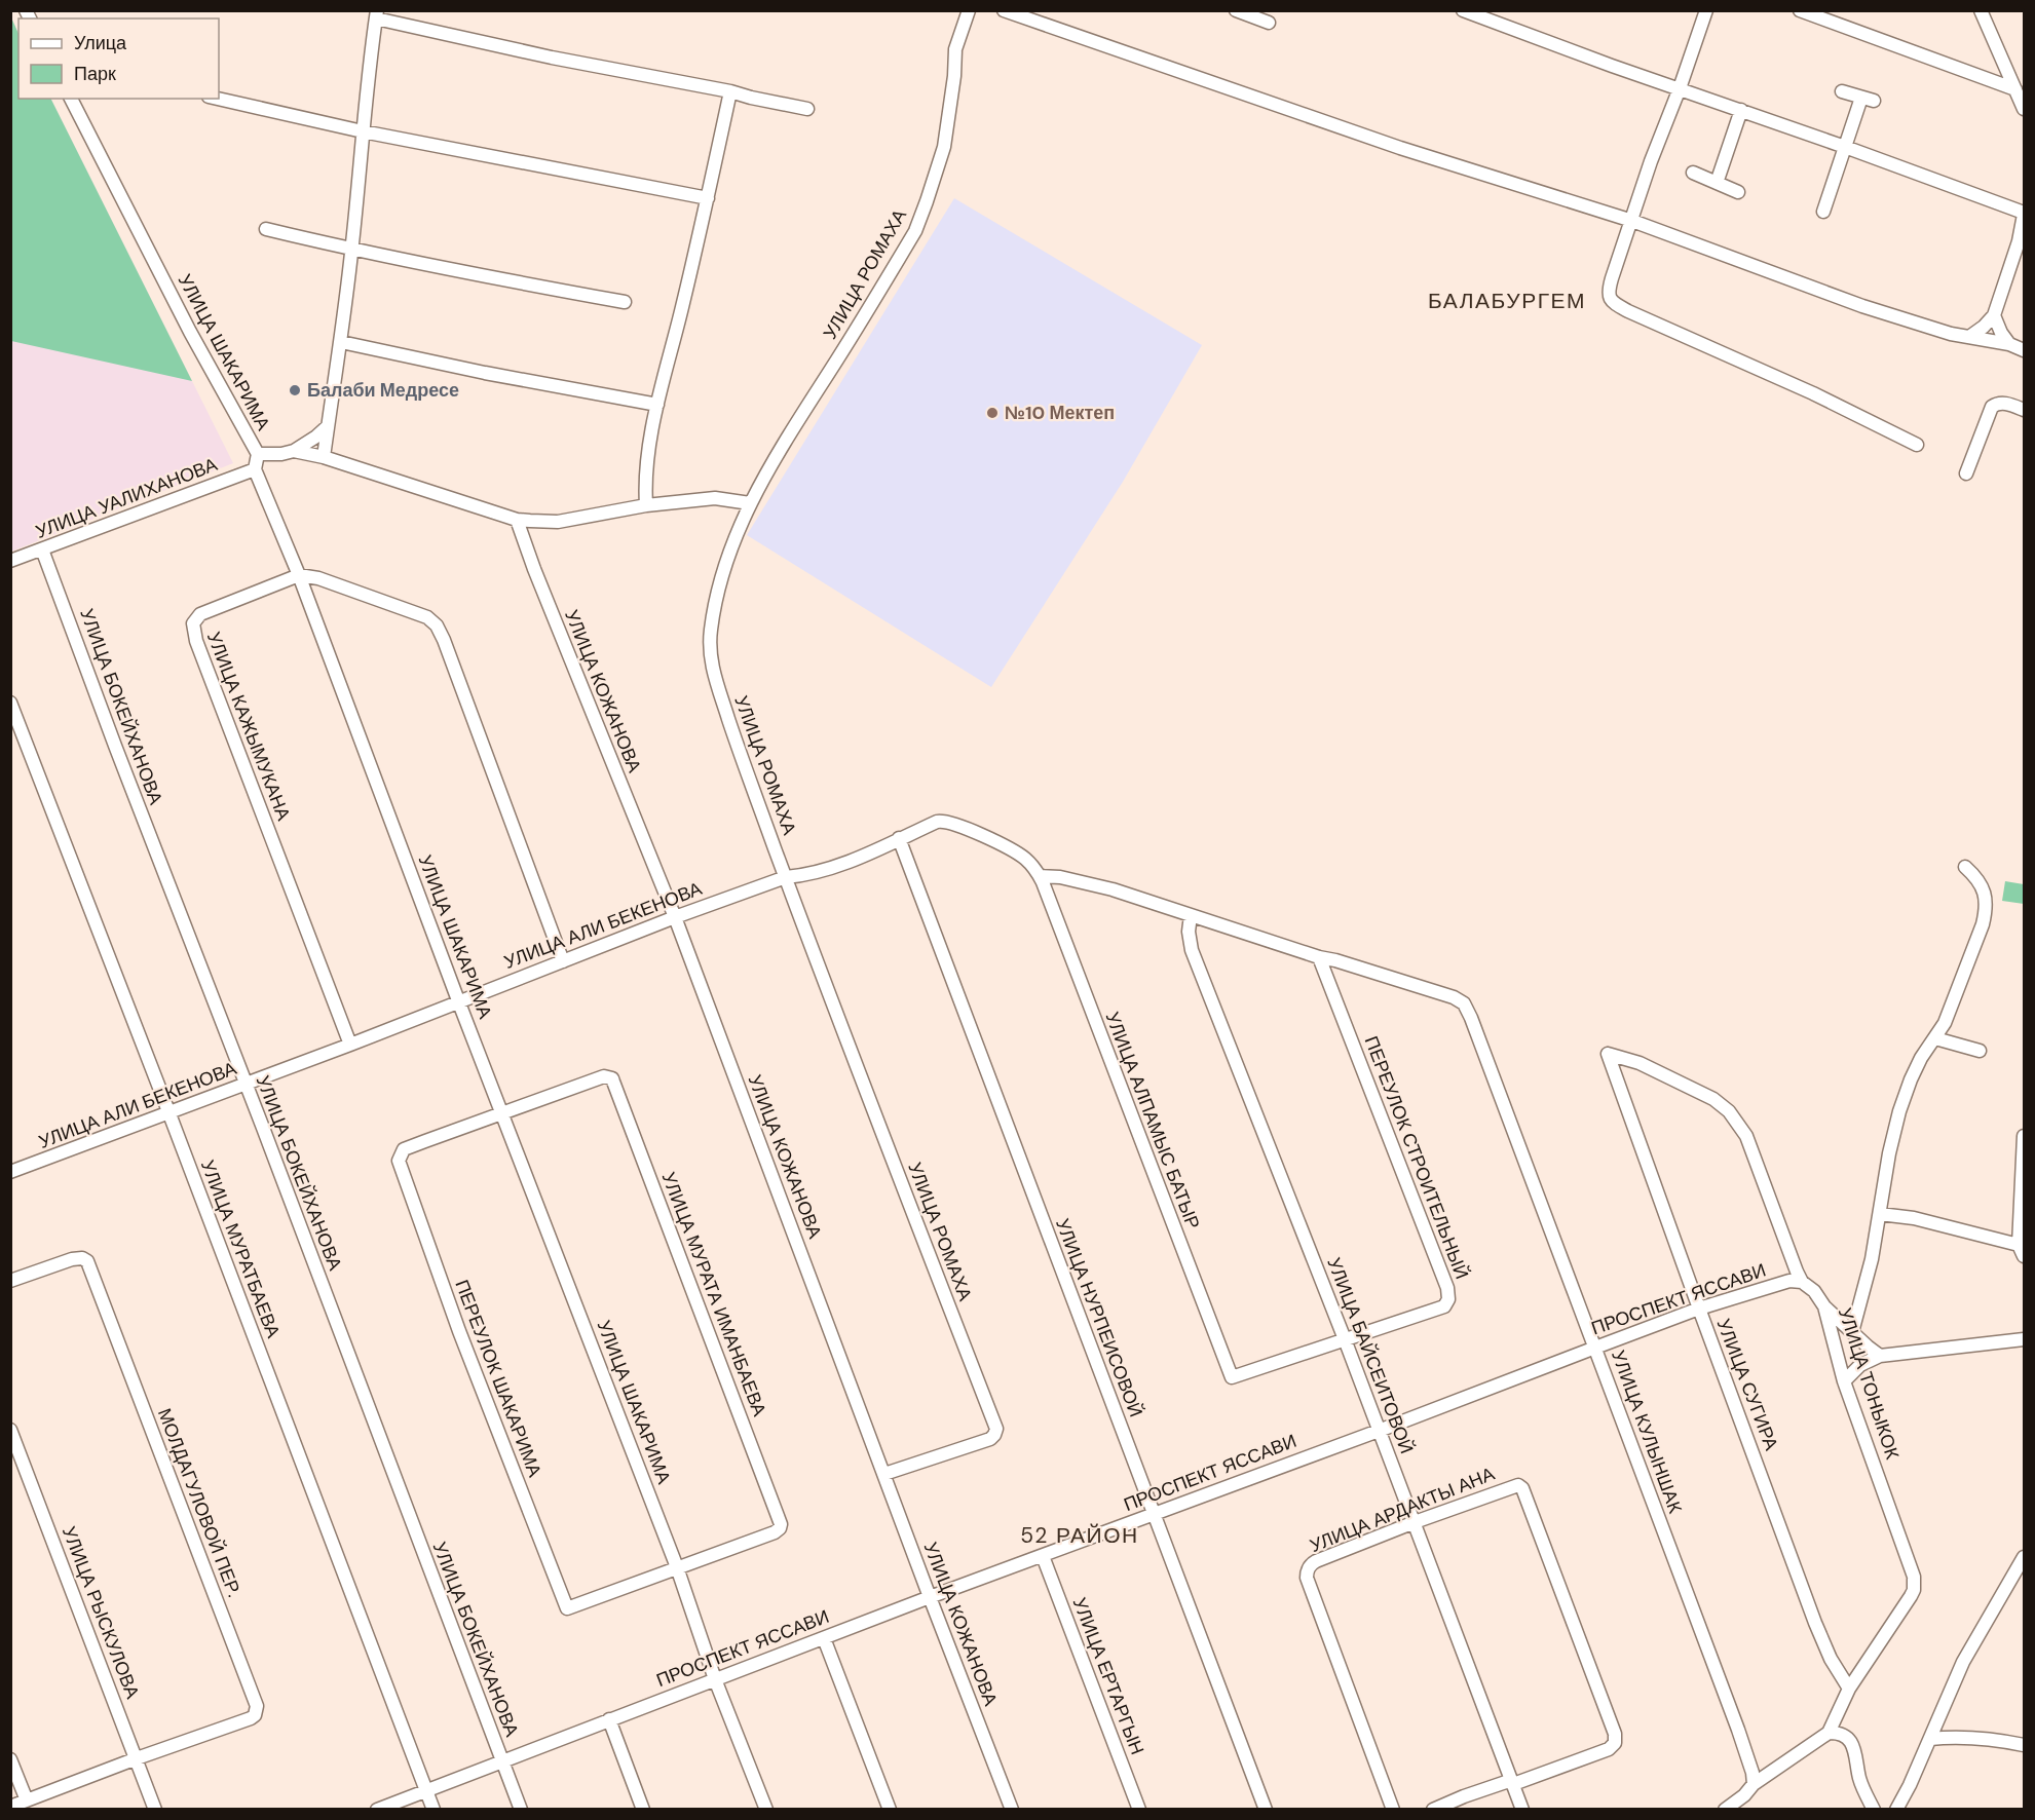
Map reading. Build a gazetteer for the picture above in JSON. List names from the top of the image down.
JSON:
{
  "streets": {
    "street": [
      "УЛИЦА РОМАХА",
      "УЛИЦА ШАКАРИМА",
      "УЛИЦА УАЛИХАНОВА",
      "УЛИЦА КОЖАНОВА",
      "УЛИЦА БОКЕЙХАНОВА",
      "УЛИЦА КАЖЫМУКАНА",
      "УЛИЦА АЛИ БЕКЕНОВА",
      "УЛИЦА АЛПАМЫС БАТЫР",
      "ПЕРЕУЛОК СТРОИТЕЛЬНЫЙ",
      "УЛИЦА МУРАТБАЕВА",
      "УЛИЦА МУРАТА ИМАНБАЕВА",
      "ПРОСПЕКТ ЯССАВИ",
      "УЛИЦА НУРПЕИСОВОЙ",
      "УЛИЦА БАЙСЕИТОВОЙ",
      "ПЕРЕУЛОК ШАКАРИМА",
      "УЛИЦА ТОНЫКОК",
      "УЛИЦА СУГИРА",
      "УЛИЦА КУЛЫНШАК",
      "МОЛДАГУЛОВОЙ ПЕР.",
      "УЛИЦА АРДАКТЫ АНА",
      "УЛИЦА РЫСКУЛОВА",
      "УЛИЦА ЕРТАРГЫН"
    ]
  },
  "crossings": [
    ["УЛИЦА РОМАХА", "УЛИЦА КОЖАНОВА"],
    ["УЛИЦА РОМАХА", "УЛИЦА АЛИ БЕКЕНОВА"],
    ["УЛИЦА ШАКАРИМА", "УЛИЦА УАЛИХАНОВА"],
    ["УЛИЦА ШАКАРИМА", "УЛИЦА КАЖЫМУКАНА"],
    ["УЛИЦА ШАКАРИМА", "УЛИЦА АЛИ БЕКЕНОВА"],
    ["УЛИЦА ШАКАРИМА", "УЛИЦА МУРАТА ИМАНБАЕВА"],
    ["УЛИЦА ШАКАРИМА", "ПРОСПЕКТ ЯССАВИ"],
    ["УЛИЦА ШАКАРИМА", "ПЕРЕУЛОК ШАКАРИМА"],
    ["УЛИЦА УАЛИХАНОВА", "УЛИЦА БОКЕЙХАНОВА"],
    ["УЛИЦА КОЖАНОВА", "УЛИЦА АЛИ БЕКЕНОВА"],
    ["УЛИЦА КОЖАНОВА", "ПРОСПЕКТ ЯССАВИ"],
    ["УЛИЦА БОКЕЙХАНОВА", "УЛИЦА АЛИ БЕКЕНОВА"],
    ["УЛИЦА БОКЕЙХАНОВА", "ПРОСПЕКТ ЯССАВИ"],
    ["УЛИЦА КАЖЫМУКАНА", "УЛИЦА АЛИ БЕКЕНОВА"],
    ["УЛИЦА АЛИ БЕКЕНОВА", "УЛИЦА АЛПАМЫС БАТЫР"],
    ["УЛИЦА АЛИ БЕКЕНОВА", "УЛИЦА МУРАТБАЕВА"],
    ["УЛИЦА АЛИ БЕКЕНОВА", "УЛИЦА НУРПЕИСОВОЙ"],
    ["УЛИЦА АЛПАМЫС БАТЫР", "ПЕРЕУЛОК СТРОИТЕЛЬНЫЙ"],
    ["УЛИЦА АЛПАМЫС БАТЫР", "УЛИЦА БАЙСЕИТОВОЙ"],
    ["ПЕРЕУЛОК СТРОИТЕЛЬНЫЙ", "УЛИЦА БАЙСЕИТОВОЙ"],
    ["ПЕРЕУЛОК СТРОИТЕЛЬНЫЙ", "УЛИЦА КУЛЫНШАК"],
    ["УЛИЦА МУРАТБАЕВА", "ПРОСПЕКТ ЯССАВИ"],
    ["УЛИЦА МУРАТА ИМАНБАЕВА", "ПЕРЕУЛОК ШАКАРИМА"],
    ["ПРОСПЕКТ ЯССАВИ", "УЛИЦА НУРПЕИСОВОЙ"],
    ["ПРОСПЕКТ ЯССАВИ", "УЛИЦА БАЙСЕИТОВОЙ"],
    ["ПРОСПЕКТ ЯССАВИ", "УЛИЦА ТОНЫКОК"],
    ["ПРОСПЕКТ ЯССАВИ", "УЛИЦА СУГИРА"],
    ["ПРОСПЕКТ ЯССАВИ", "УЛИЦА КУЛЫНШАК"],
    ["ПРОСПЕКТ ЯССАВИ", "УЛИЦА ЕРТАРГЫН"],
    ["УЛИЦА БАЙСЕИТОВОЙ", "УЛИЦА АРДАКТЫ АНА"],
    ["УЛИЦА ТОНЫКОК", "УЛИЦА СУГИРА"],
    ["МОЛДАГУЛОВОЙ ПЕР.", "УЛИЦА РЫСКУЛОВА"]
  ],
  "districts": ["БАЛАБУРГЕМ", "52 РАЙОН"],
  "places": ["Балаби Медресе", "№10 Мектеп"],
  "legend": ["Улица", "Парк"]
}
